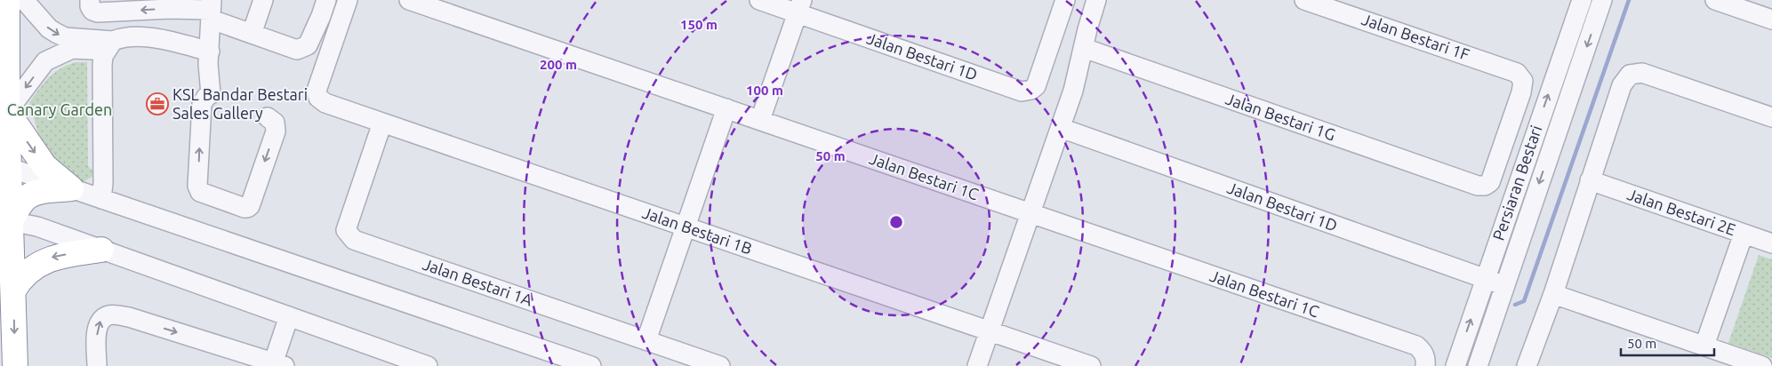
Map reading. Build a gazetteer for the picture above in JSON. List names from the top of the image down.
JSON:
{
  "streets": {
    "street": [
      "Jalan Bestari 1F",
      "Jalan Bestari 1D",
      "Jalan Bestari 1G",
      "Jalan Bestari 1C",
      "Persiaran Bestari",
      "Jalan Bestari 2E",
      "Jalan Bestari 1B",
      "Jalan Bestari 1A"
    ]
  },
  "crossings": [
    ["Jalan Bestari 1F", "Jalan Bestari 1G"],
    ["Jalan Bestari 1D", "Persiaran Bestari"],
    ["Jalan Bestari 1B", "Jalan Bestari 1A"]
  ],
  "parks": ["Canary Garden"],
  "places": {
    "office": ["KSL Bandar Bestari Sales Gallery"]
  },
  "scale_bar": "50 m",
  "rings": [
    "150 m",
    "200 m",
    "100 m",
    "50 m"
  ]
}
